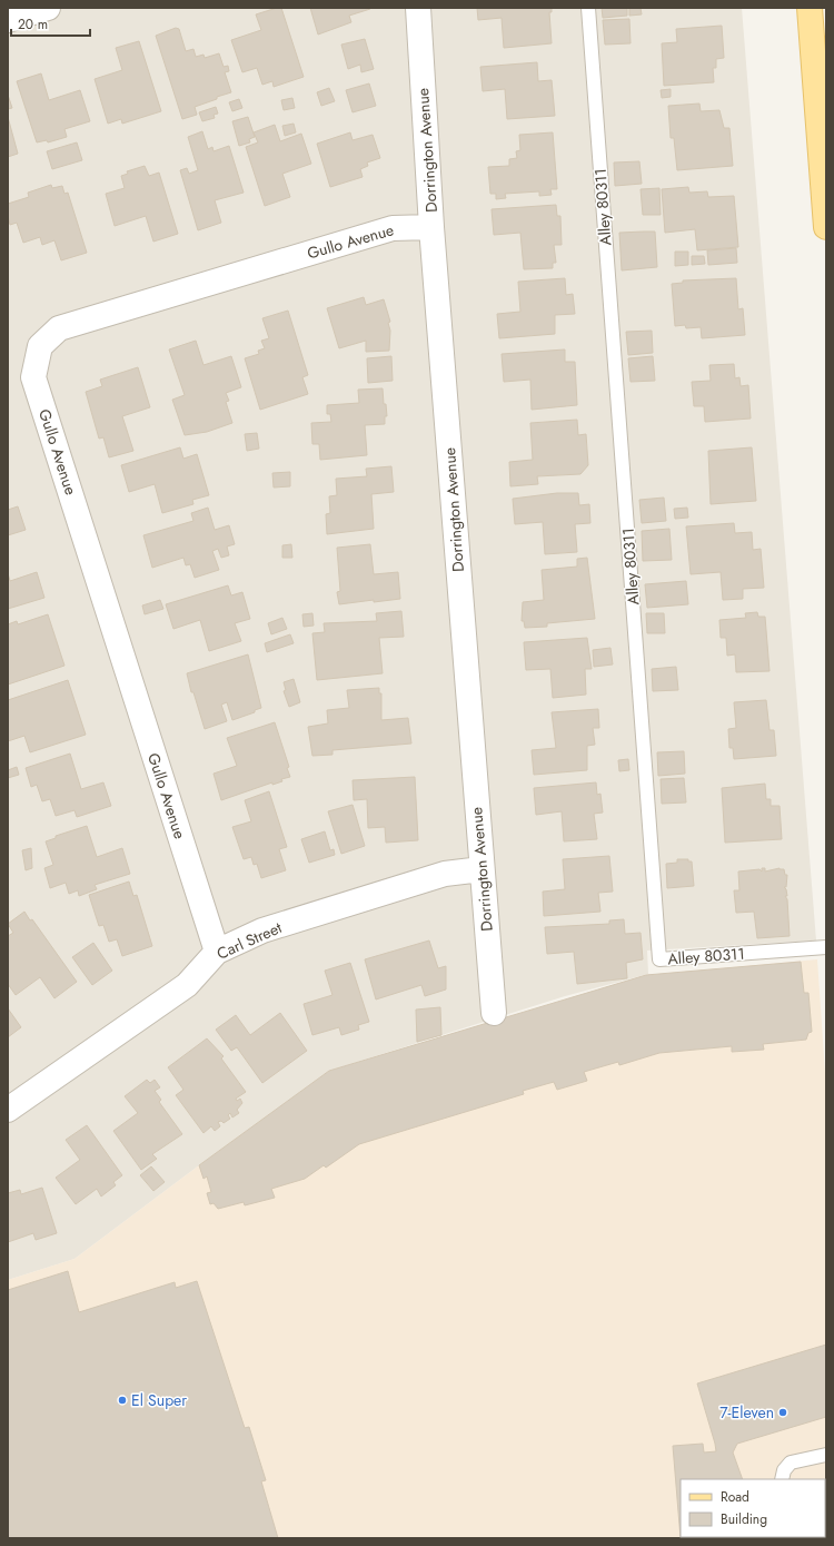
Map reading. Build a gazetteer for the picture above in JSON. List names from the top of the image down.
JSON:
{
  "streets": {
    "street": ["Dorrington Avenue", "Gullo Avenue", "Carl Street"],
    "lane": ["Alley 80311"]
  },
  "crossings": [
    ["Dorrington Avenue", "Gullo Avenue"],
    ["Dorrington Avenue", "Carl Street"],
    ["Gullo Avenue", "Carl Street"]
  ],
  "places": ["El Super", "7-Eleven"],
  "legend": ["Road", "Building"],
  "scale_bar": "20 m"
}
